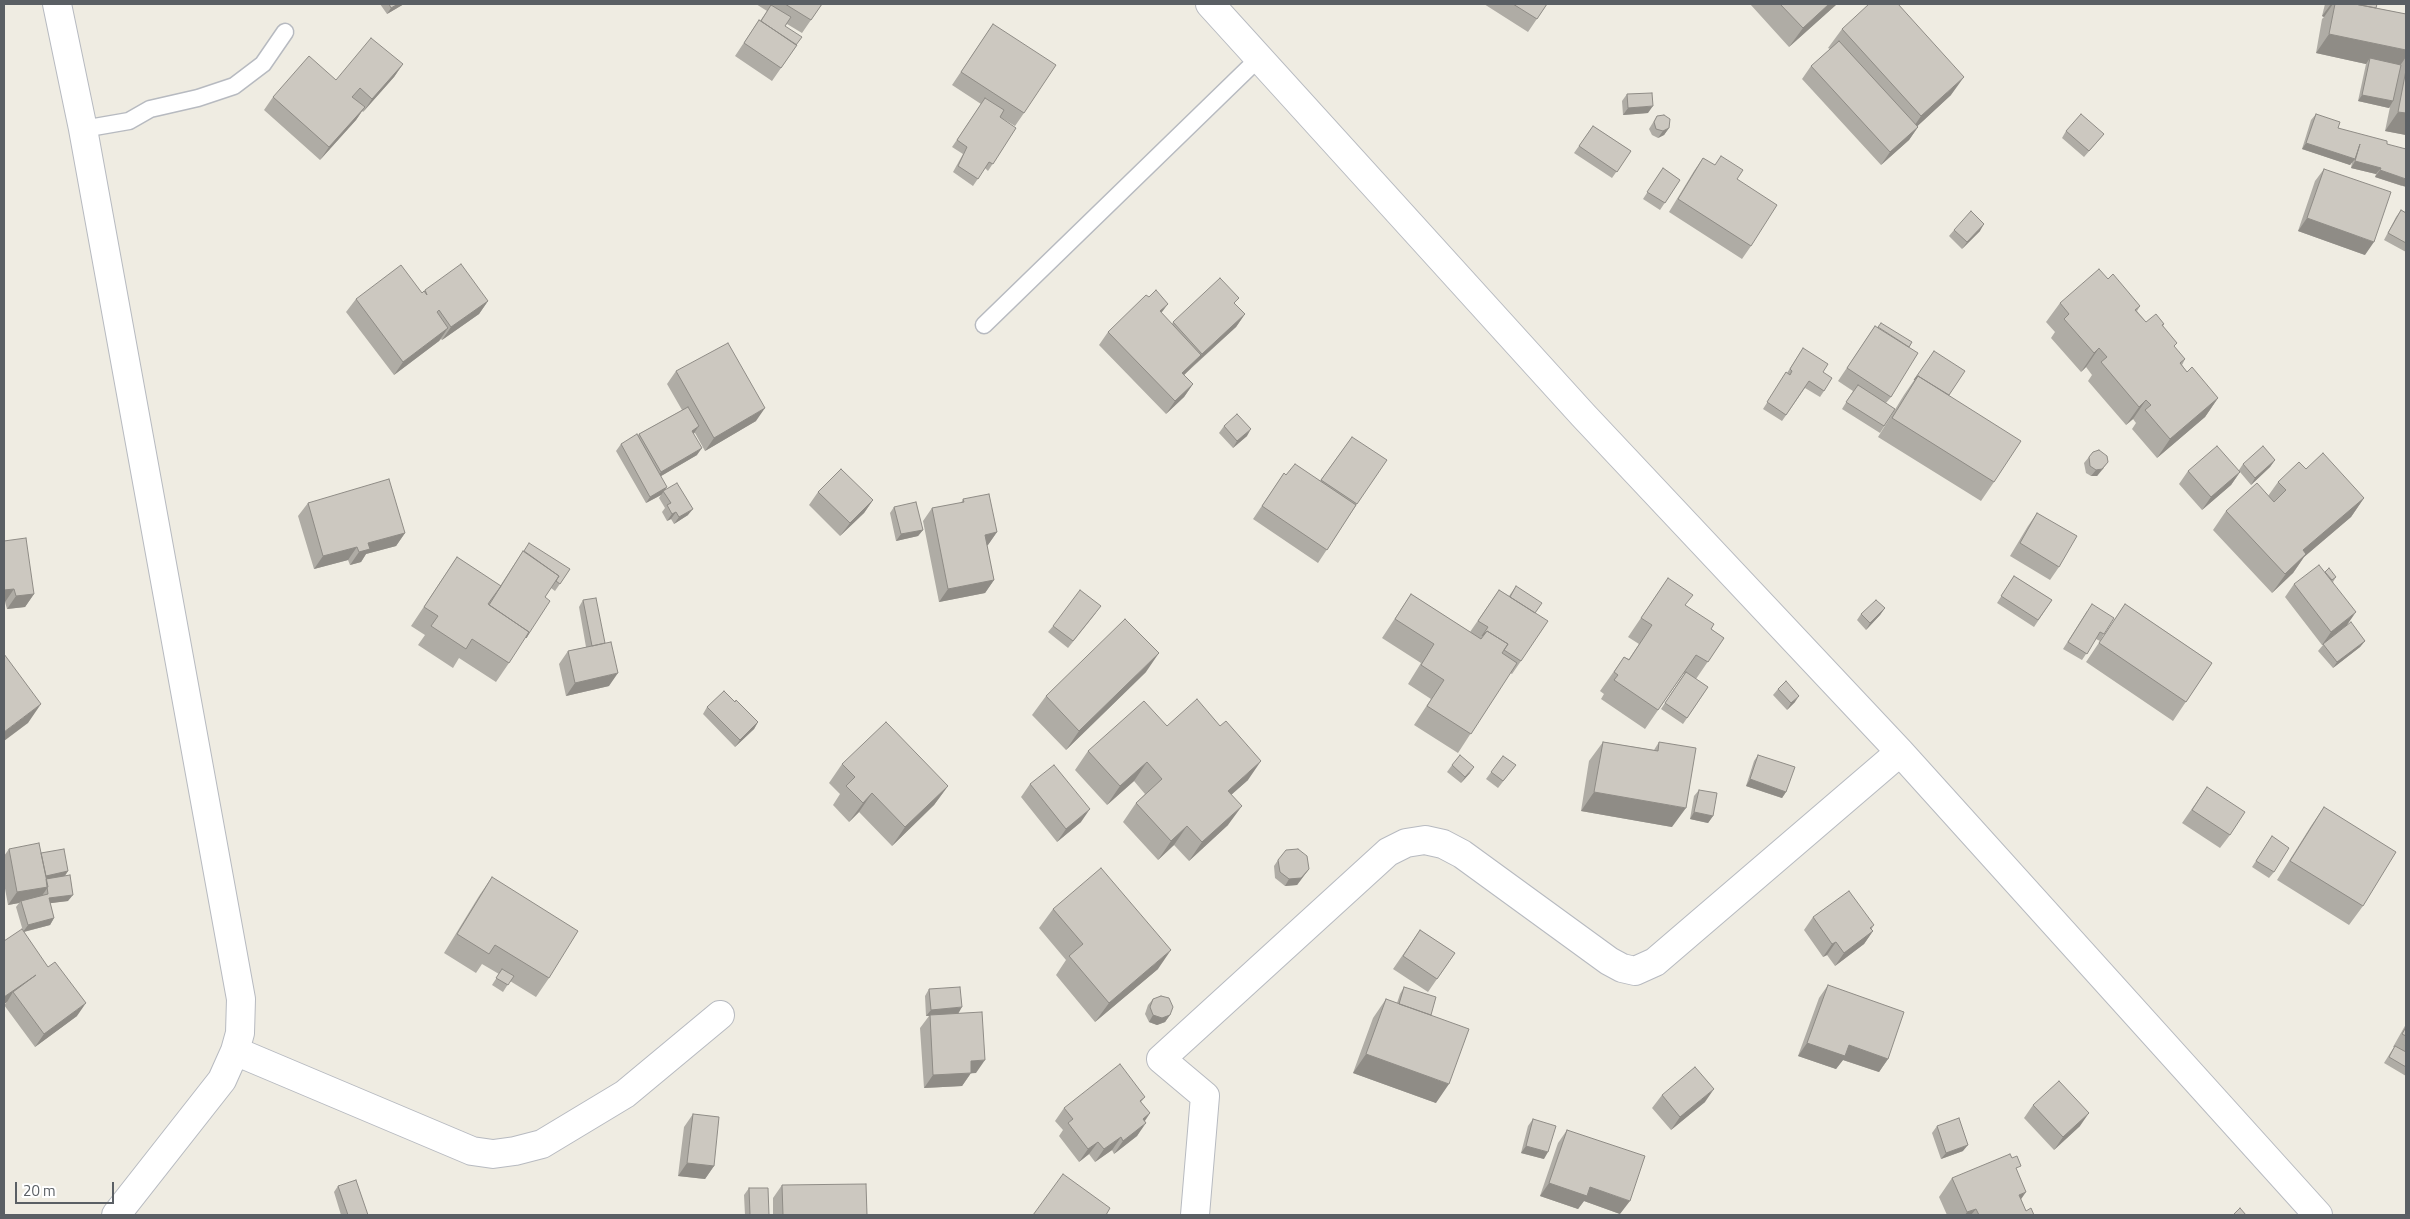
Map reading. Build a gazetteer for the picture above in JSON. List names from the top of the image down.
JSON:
{
  "scale_bar": "20 m"
}
